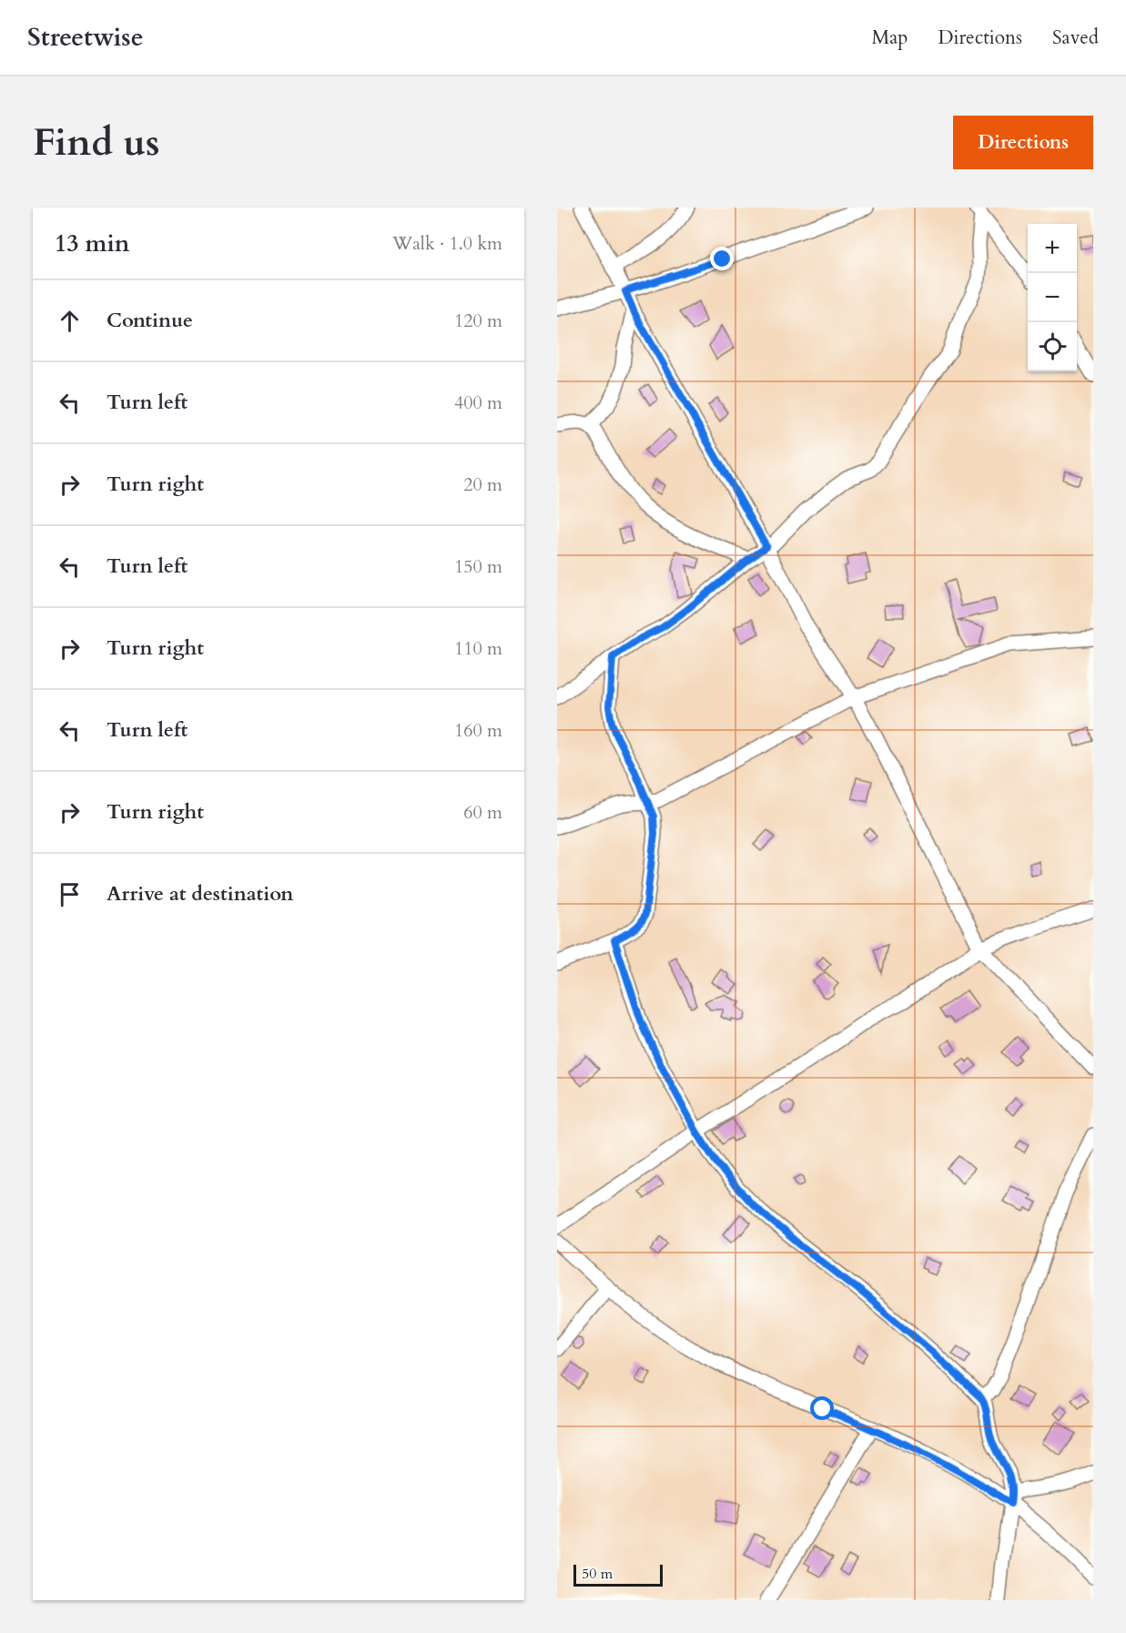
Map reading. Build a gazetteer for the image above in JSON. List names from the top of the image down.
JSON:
{
  "scale_bar": "50 m",
  "page": {
    "header": "Streetwise",
    "nav": ["Map", "Directions", "Saved"],
    "buttons": "Directions",
    "title": "Find us",
    "heading": ["13 min", "Walk · 1.0 km"],
    "map_buttons": ["+", "−"],
    "list": [
      ["Continue", "120 m"],
      ["Turn left", "400 m"],
      ["Turn right", "20 m"],
      ["Turn left", "150 m"],
      ["Turn right", "110 m"],
      ["Turn left", "160 m"],
      ["Turn right", "60 m"],
      "Arrive at destination"
    ],
    "scale": "50 m"
  }
}
